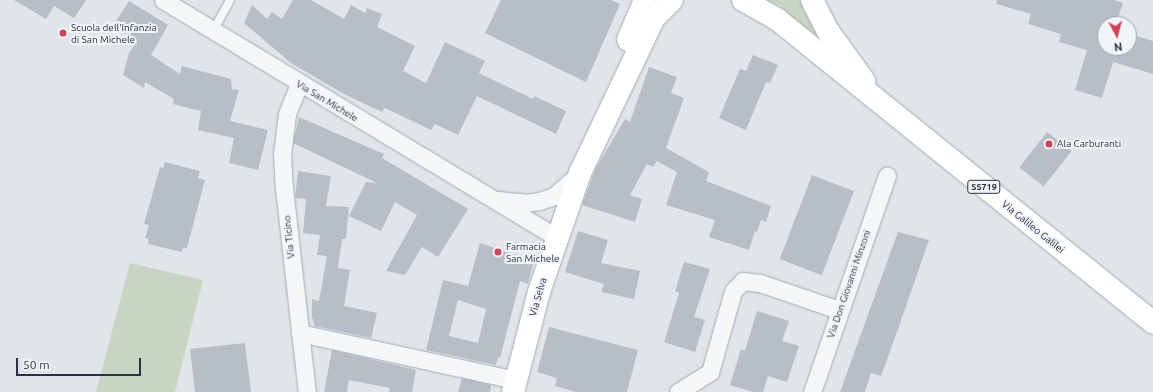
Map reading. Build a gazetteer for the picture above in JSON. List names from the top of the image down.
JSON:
{
  "streets": {
    "main road": ["SS719", "Via Galileo Galilei", "Via Selva"],
    "street": ["Via San Michele", "Via Ticino", "Via Don Giovanni Minzoni"]
  },
  "crossings": [
    ["Via San Michele", "Via Ticino"],
    ["Via San Michele", "Via Selva"]
  ],
  "places": ["Scuola dell'Infanzia di San Michele", "Ala Carburanti", "Farmacia San Michele"],
  "scale_bar": "50 m",
  "north": "bottom"
}
